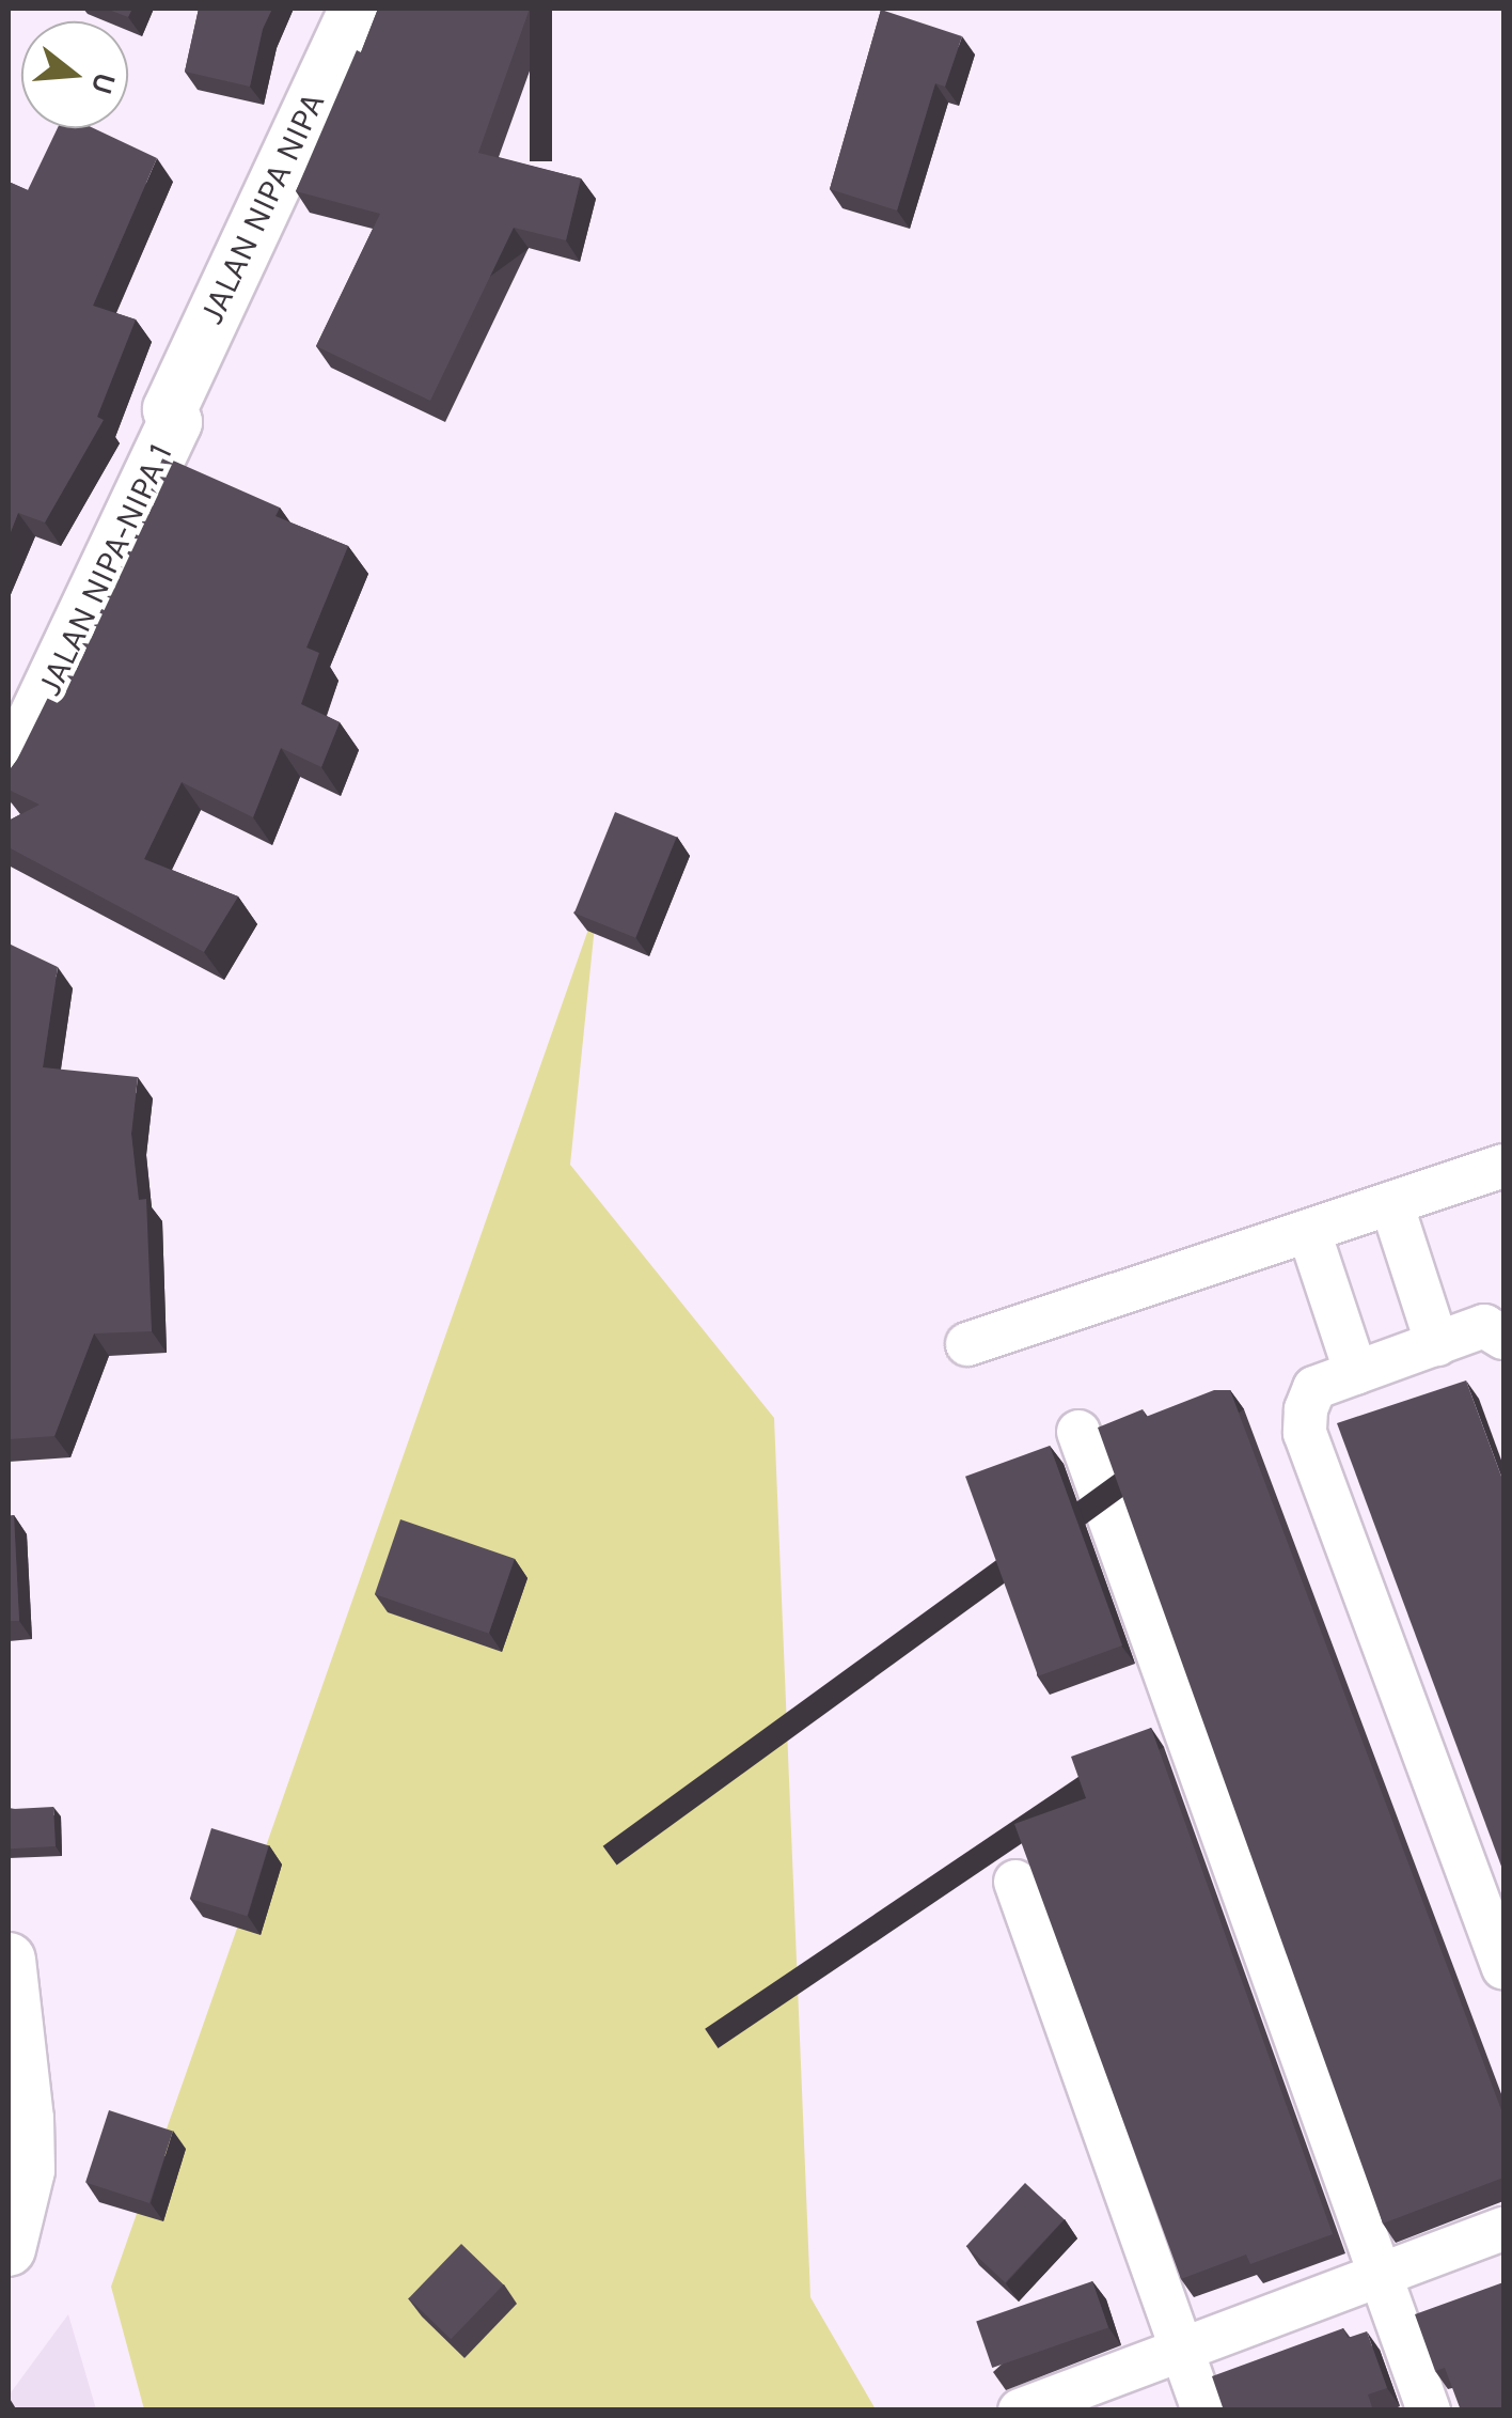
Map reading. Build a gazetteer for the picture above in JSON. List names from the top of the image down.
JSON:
{
  "streets": {
    "street": ["JALAN NIPA NIPA", "JALAN NIPA-NIPA 1"]
  },
  "crossings": [
    ["JALAN NIPA NIPA", "JALAN NIPA-NIPA 1"]
  ],
  "north": "right"
}
